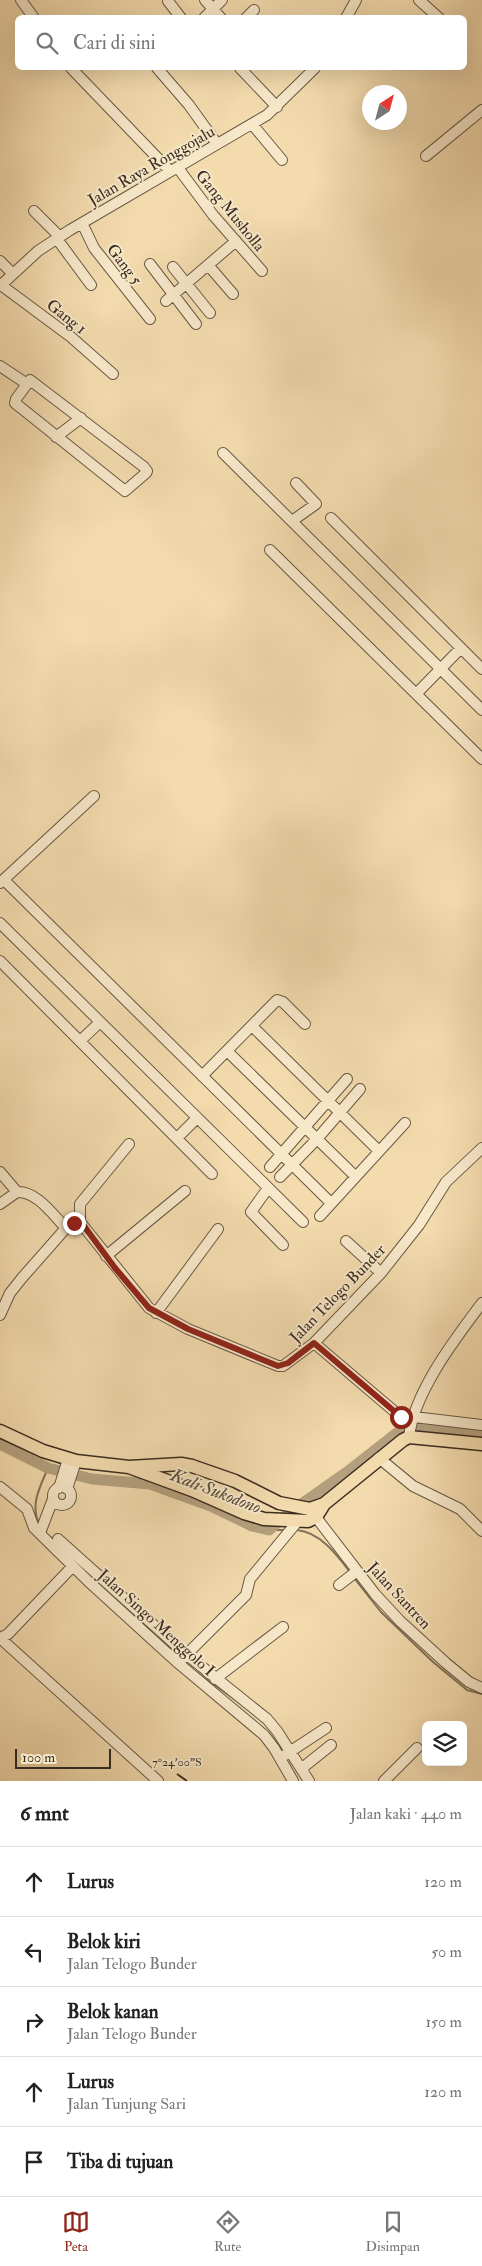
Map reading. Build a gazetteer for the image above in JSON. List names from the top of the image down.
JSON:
{
  "streets": {
    "street": [
      "Jalan Raya Ronggojalu",
      "Gang Musholla",
      "Gang 5",
      "Gang 1",
      "Jalan Telogo Bunder",
      "Jalan Santren",
      "Jalan Singo Menggolo I"
    ]
  },
  "crossings": [
    ["Jalan Raya Ronggojalu", "Gang Musholla"],
    ["Jalan Raya Ronggojalu", "Gang 5"],
    ["Jalan Raya Ronggojalu", "Gang 1"]
  ],
  "water": ["Kali Sukodono"],
  "scale_bar": "100 m",
  "north": "top right",
  "page": {
    "search": "Cari di sini",
    "scale": "100 m",
    "heading": ["6 mnt", "Jalan kaki · 440 m"],
    "list": [
      ["Lurus", "120 m"],
      ["Belok kiri", "Jalan Telogo Bunder", "50 m"],
      ["Belok kanan", "Jalan Telogo Bunder", "150 m"],
      ["Lurus", "Jalan Tunjung Sari", "120 m"],
      "Tiba di tujuan"
    ],
    "nav": ["Peta", "Rute", "Disimpan"]
  },
  "coordinates": ["7°24'00\"S"]
}
